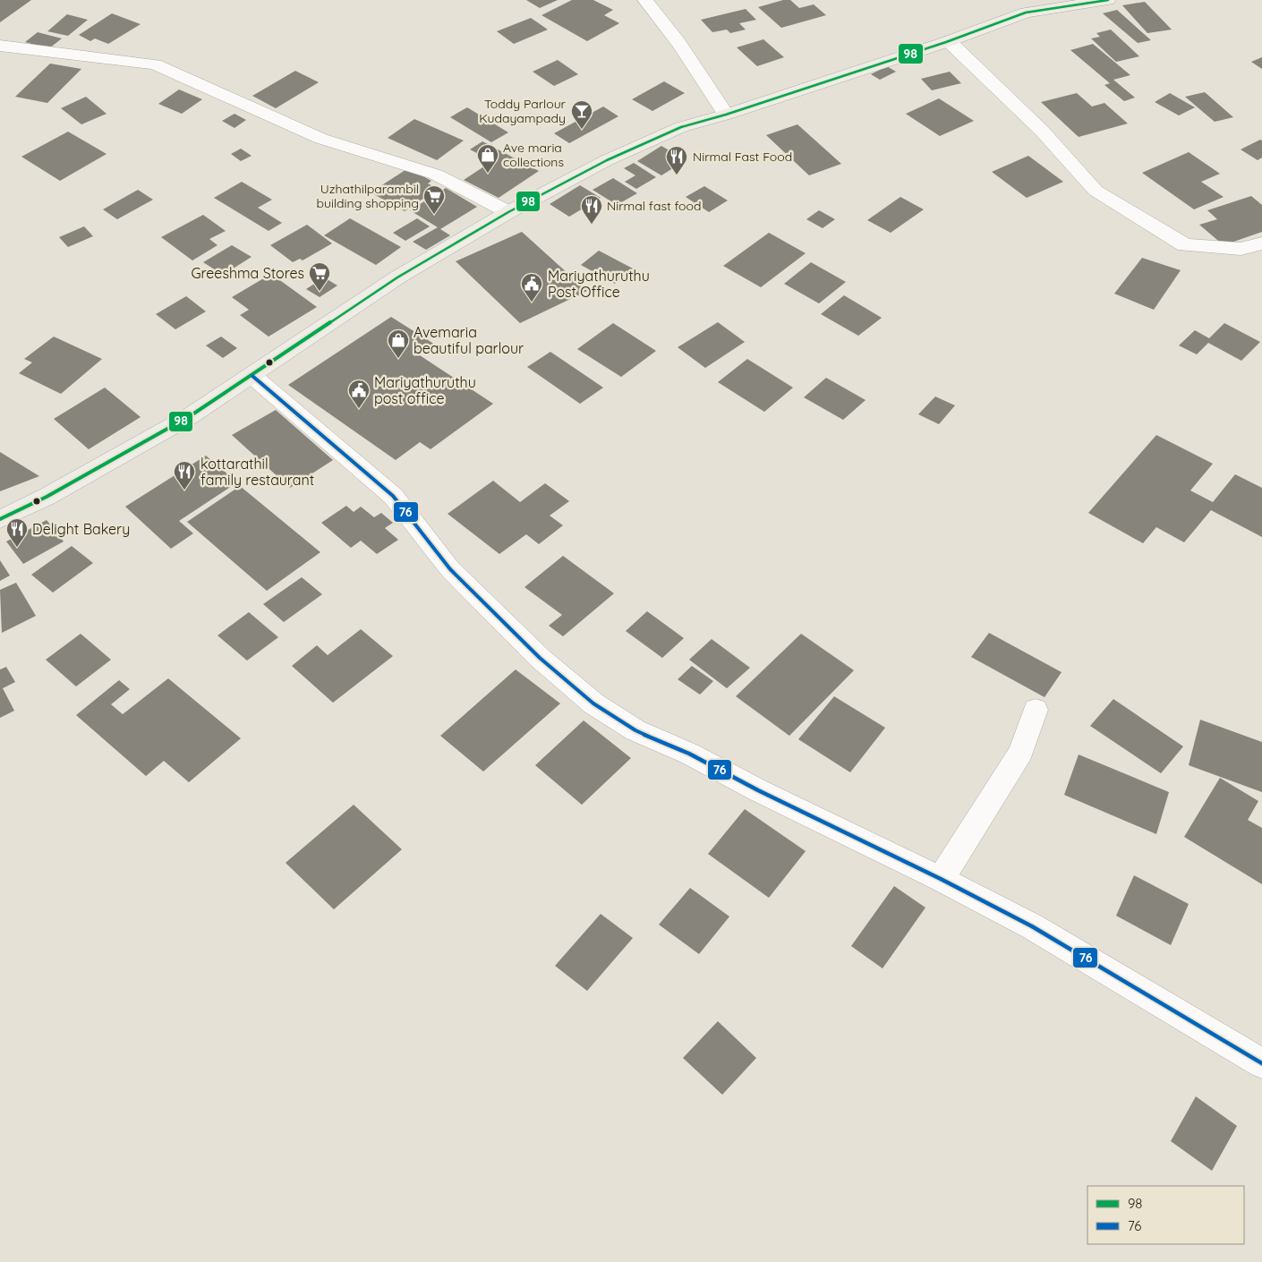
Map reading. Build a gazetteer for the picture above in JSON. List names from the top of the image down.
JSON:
{
  "places": {
    "bar": ["Toddy Parlour Kudayampady"],
    "shop": ["Ave maria collections", "Avemaria beautiful parlour"],
    "restaurant": [
      "Nirmal Fast Food",
      "Nirmal fast food",
      "kottarathil family restaurant",
      "Delight Bakery"
    ],
    "supermarket": ["Uzhathilparambil building shopping", "Greeshma Stores"],
    "public building": ["Mariyathuruthu Post Office", "Mariyathuruthu post office"]
  },
  "lines": ["transit line 98", "transit line 76"],
  "legend": ["98", "76"]
}
